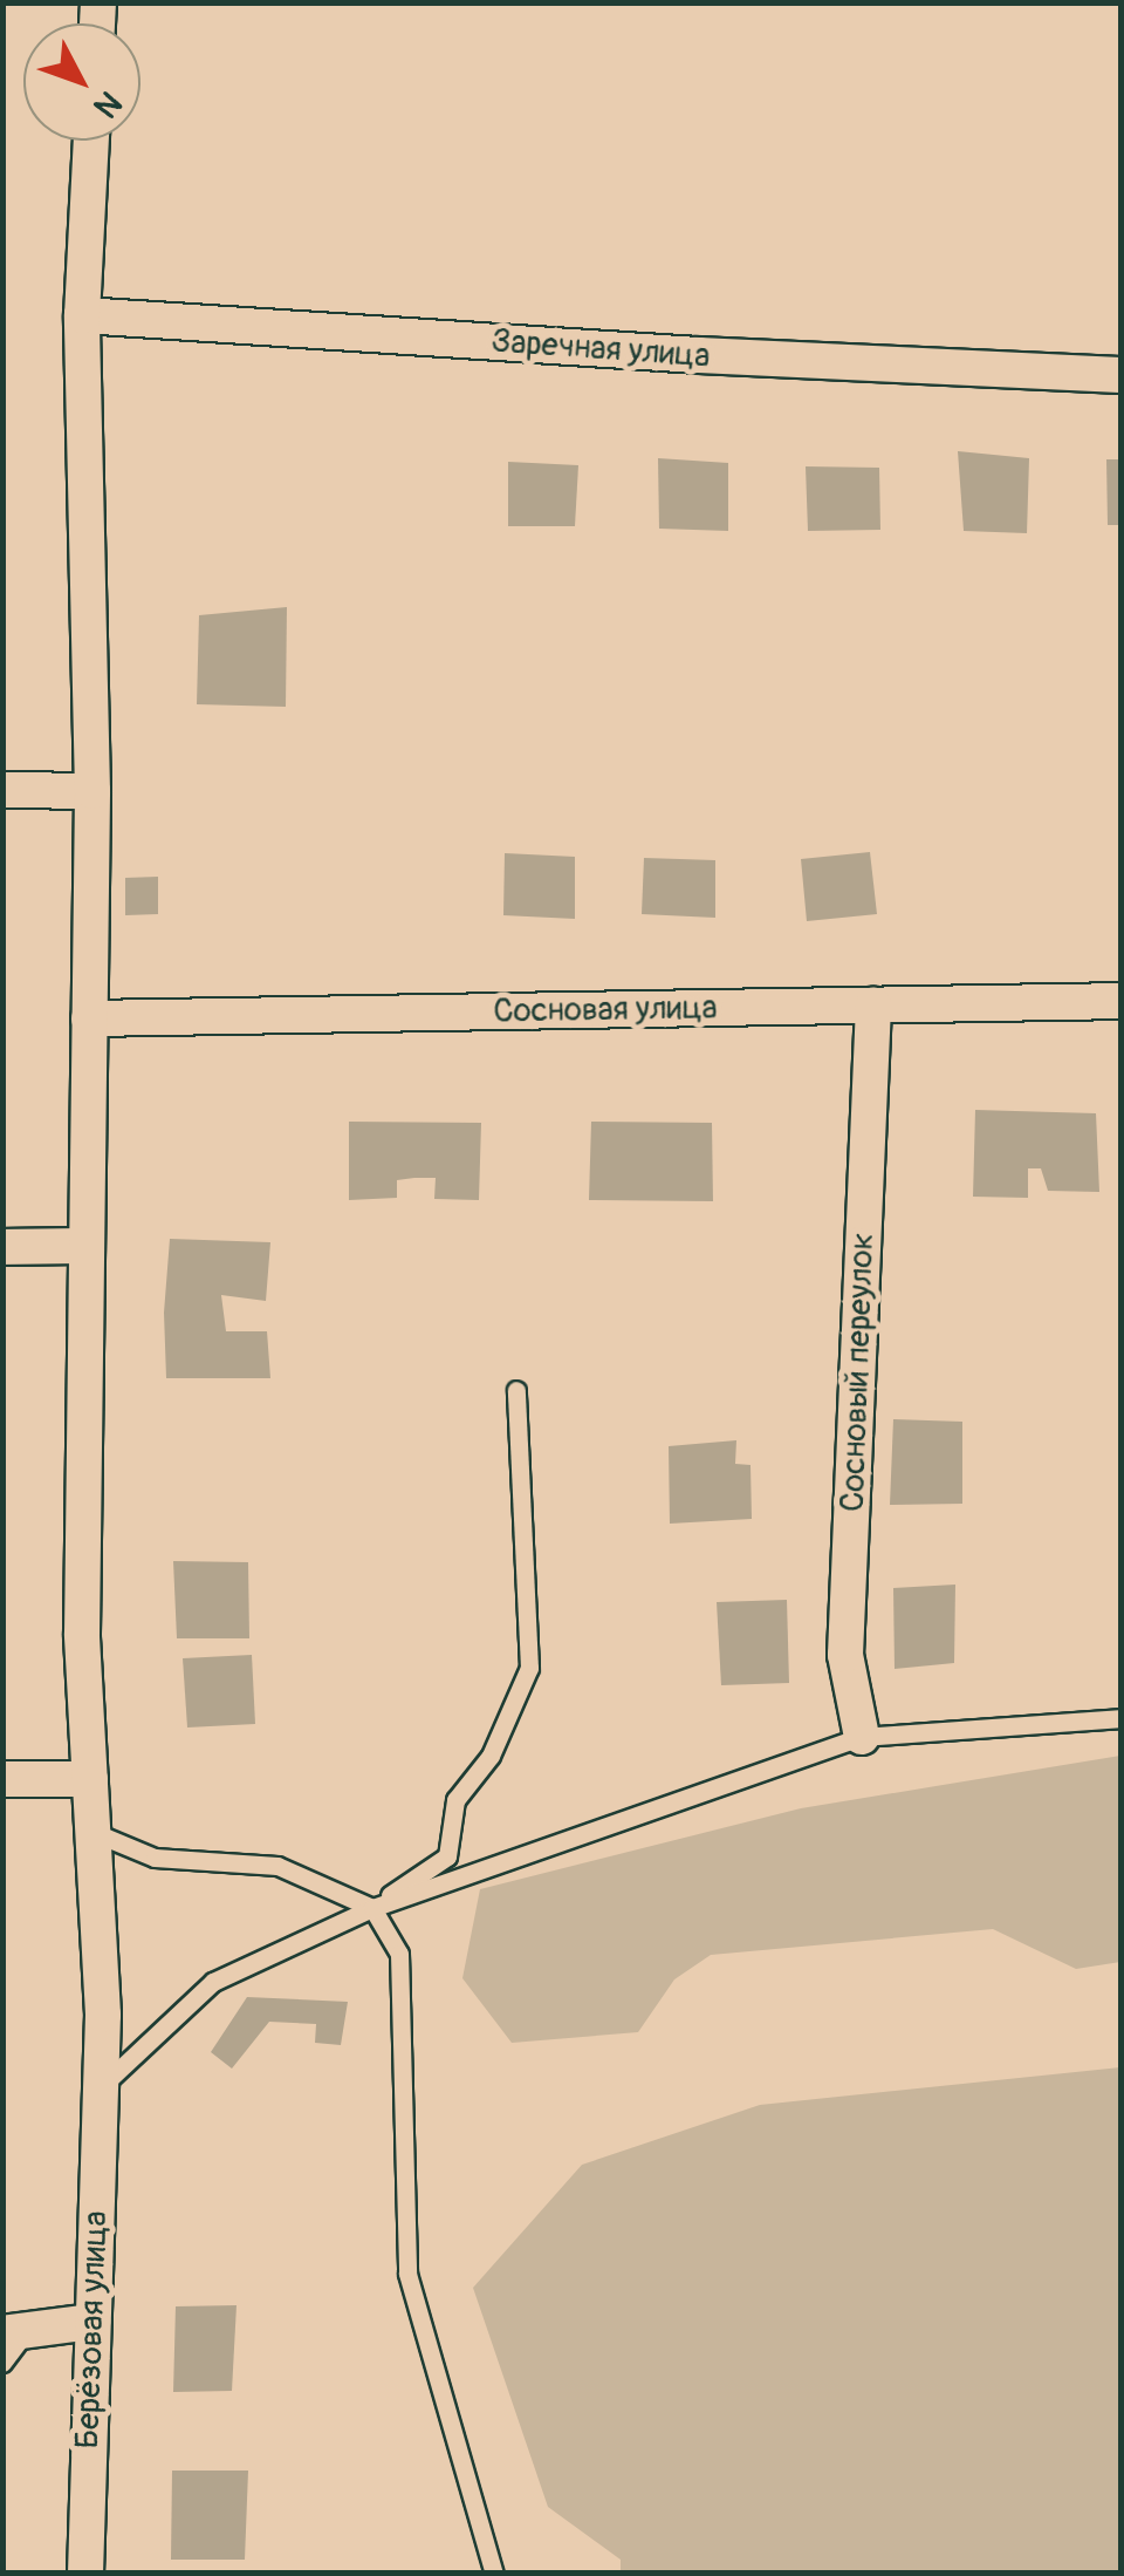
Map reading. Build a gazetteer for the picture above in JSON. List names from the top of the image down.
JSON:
{
  "streets": {
    "street": [
      "Заречная улица",
      "Сосновая улица",
      "Сосновый переулок",
      "Берёзовая улица"
    ]
  },
  "crossings": [
    ["Заречная улица", "Берёзовая улица"],
    ["Сосновая улица", "Сосновый переулок"],
    ["Сосновая улица", "Берёзовая улица"]
  ],
  "north": "bottom right"
}
